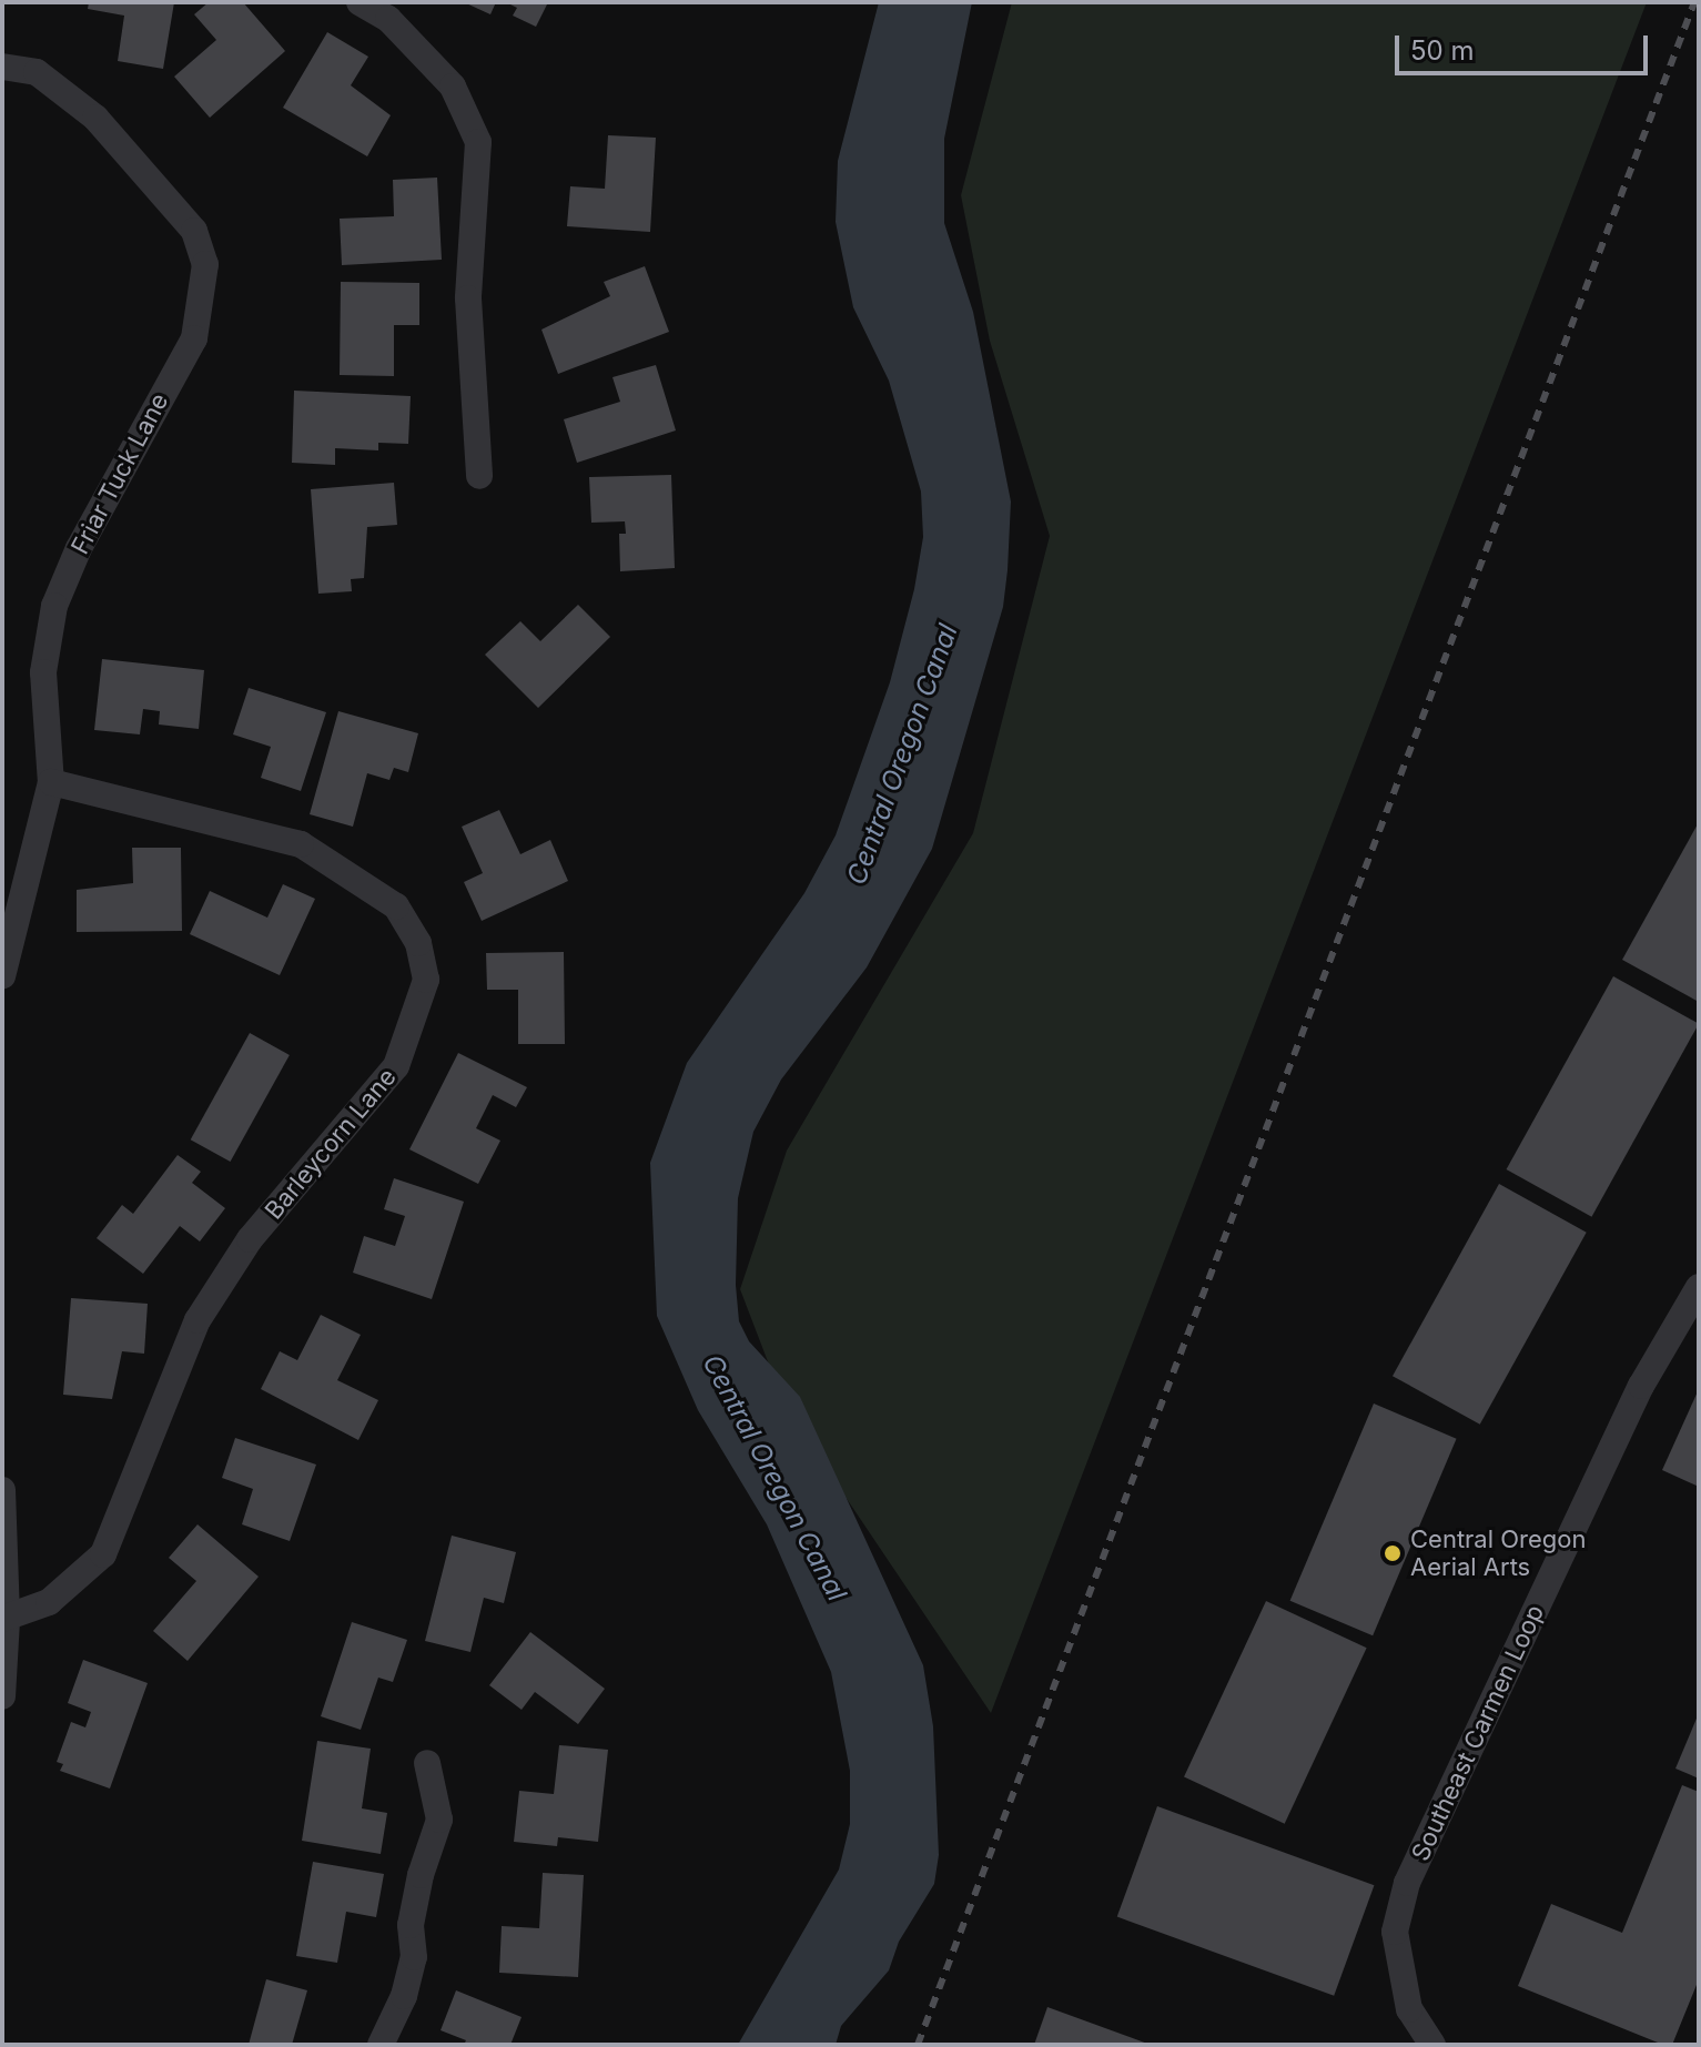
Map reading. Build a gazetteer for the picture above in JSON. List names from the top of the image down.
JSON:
{
  "streets": {
    "street": ["Friar Tuck Lane", "Barleycorn Lane", "Southeast Carmen Loop"]
  },
  "crossings": [
    ["Friar Tuck Lane", "Barleycorn Lane"]
  ],
  "water": ["Central Oregon Canal"],
  "places": ["Central Oregon Aerial Arts"],
  "scale_bar": "50 m"
}
